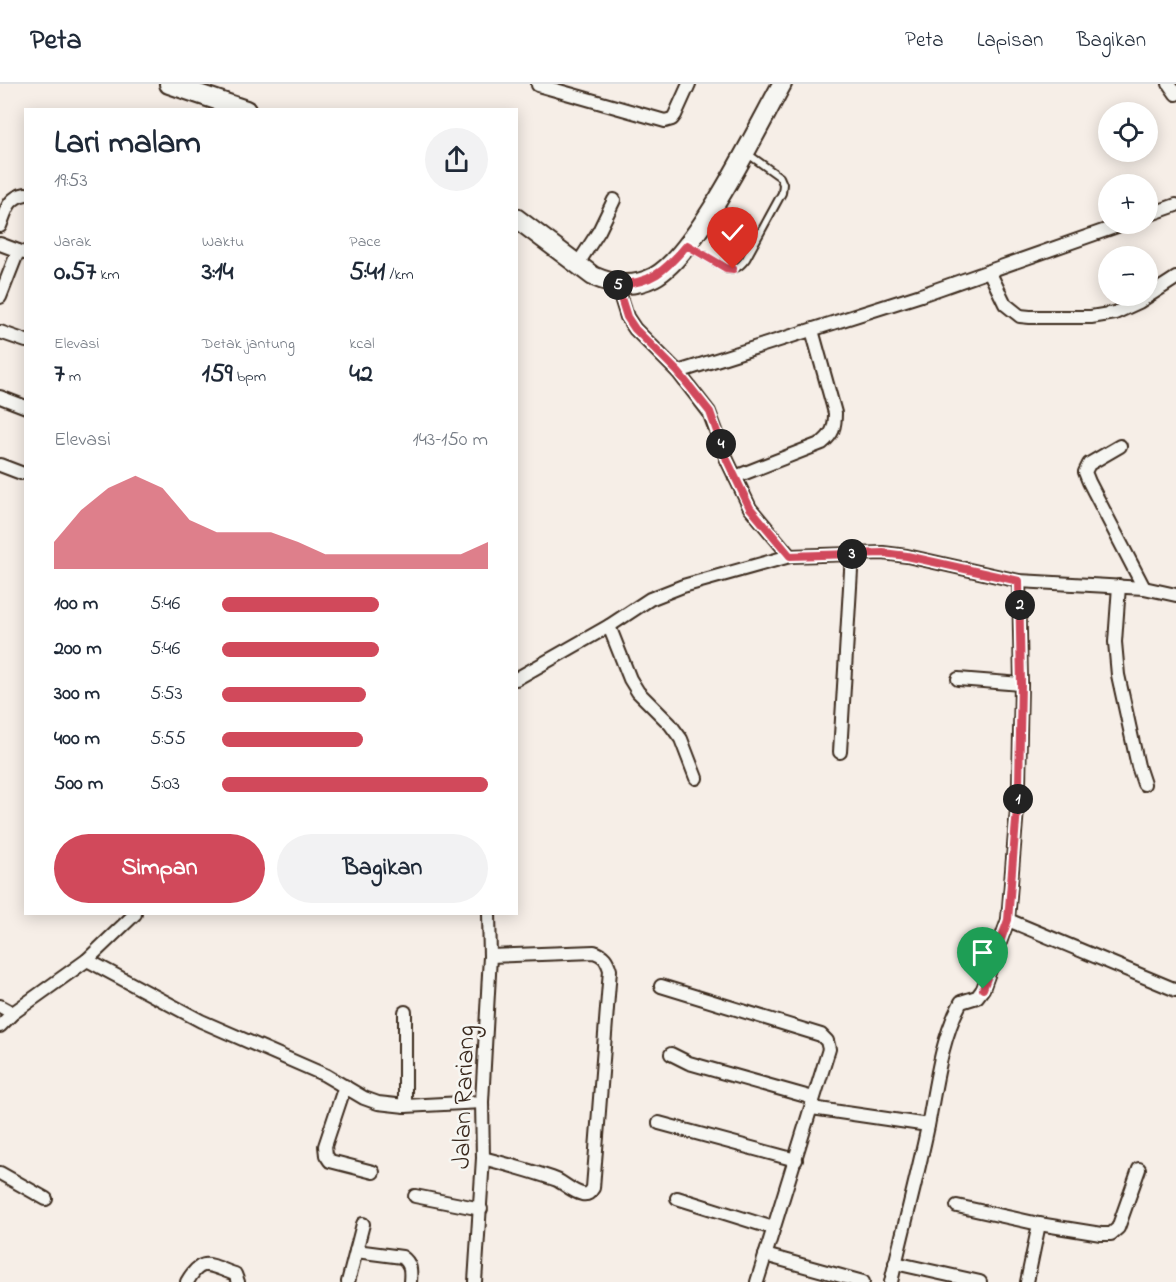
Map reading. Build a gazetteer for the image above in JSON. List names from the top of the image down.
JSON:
{
  "streets": {
    "street": ["Jalan Rariang"]
  },
  "page": {
    "header": "Peta",
    "nav": ["Peta", "Lapisan", "Bagikan"],
    "map_buttons": ["+", "−"],
    "heading": ["Lari malam", "19:53"],
    "stats": [
      ["Jarak", "0.57 km"],
      ["Waktu", "3:14"],
      ["Pace", "5:41 /km"],
      ["Elevasi", "7 m"],
      ["Detak jantung", "159 bpm"],
      ["kcal", "42"]
    ],
    "pins": [
      "5",
      "4",
      "3",
      "2",
      "1"
    ],
    "chart": ["Elevasi", "143–150 m"],
    "list": [
      {
        "name": "100 m",
        "note": "5:46"
      },
      {
        "name": "200 m",
        "note": "5:46"
      },
      {
        "name": "300 m",
        "note": "5:53"
      },
      {
        "name": "400 m",
        "note": "5:55"
      },
      {
        "name": "500 m",
        "note": "5:03"
      }
    ],
    "buttons": ["Simpan", "Bagikan"]
  }
}
